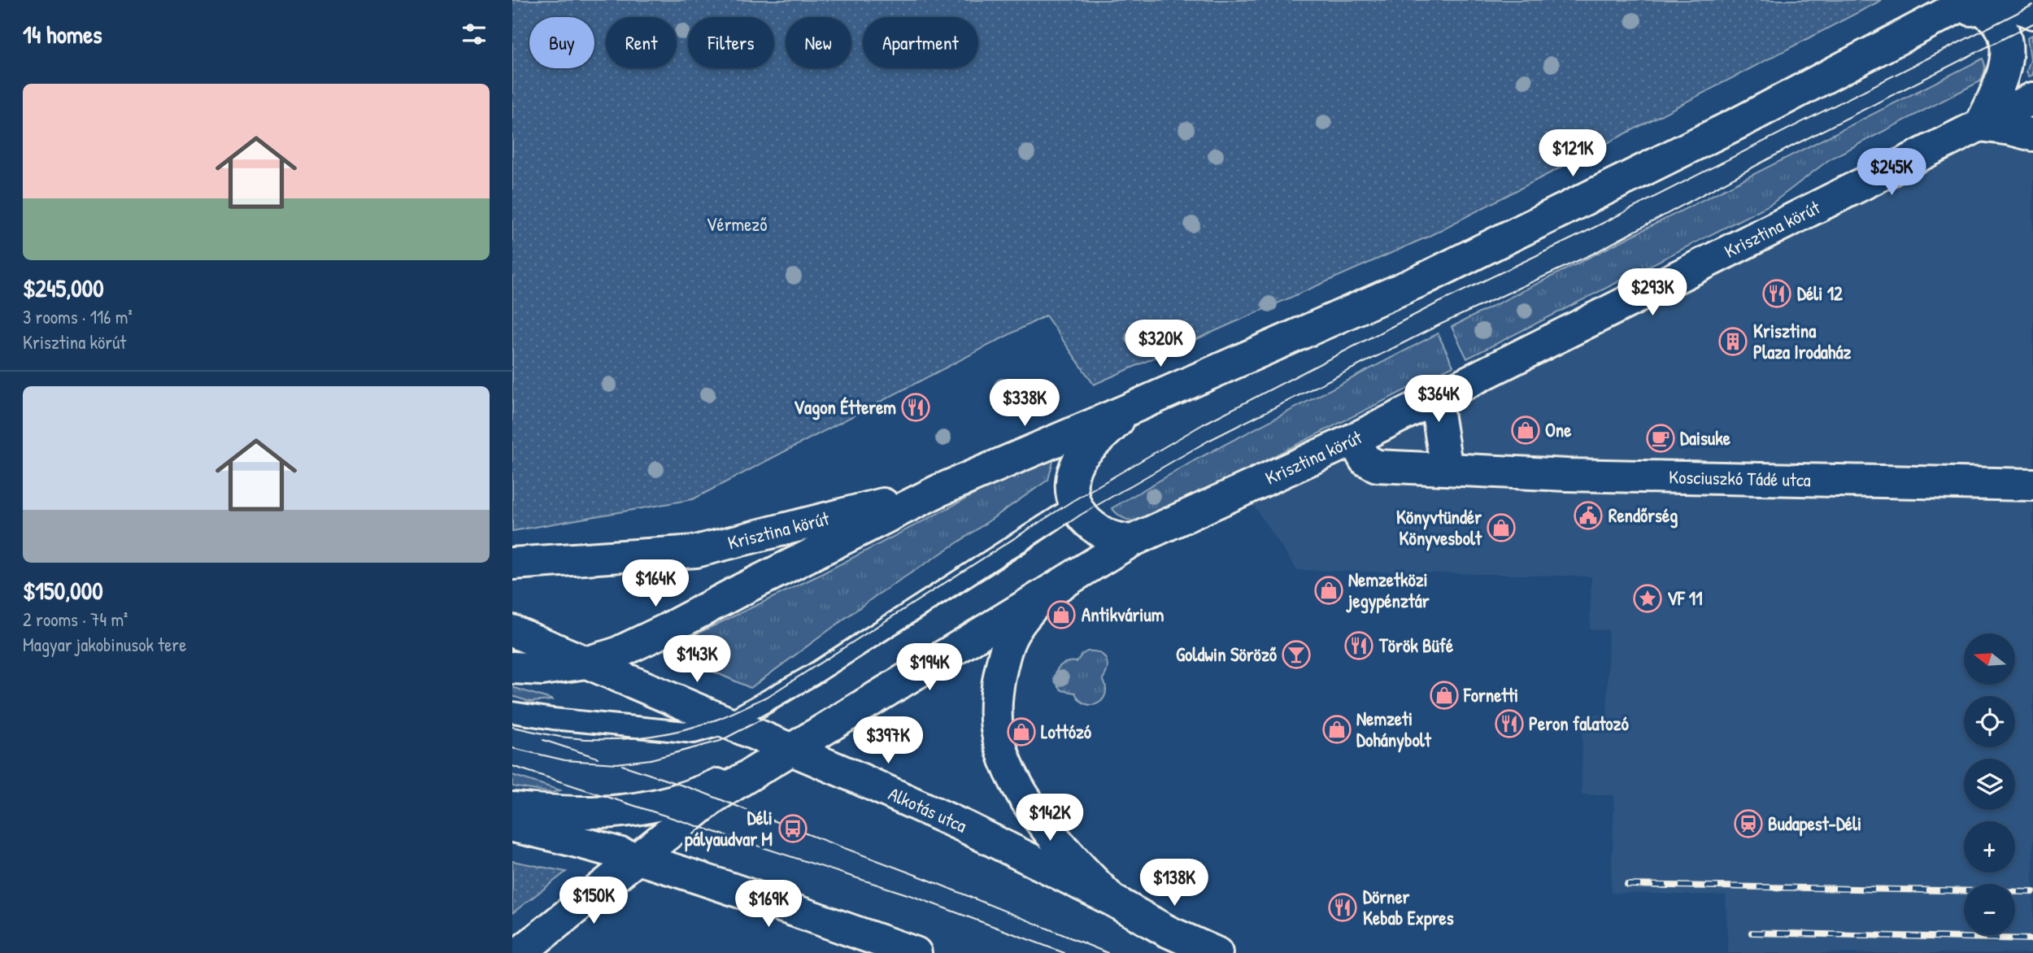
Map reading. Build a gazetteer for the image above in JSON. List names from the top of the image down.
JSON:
{
  "streets": {
    "street": ["Krisztina körút", "Kosciuszkó Tádé utca", "Alkotás utca"]
  },
  "crossings": [
    ["Krisztina körút", "Kosciuszkó Tádé utca"],
    ["Krisztina körút", "Alkotás utca"]
  ],
  "parks": ["Vérmező"],
  "places": {
    "restaurant": [
      "Déli 12",
      "Vagon Étterem",
      "Török Büfé",
      "Peron falatozó",
      "Dörner Kebab Expres"
    ],
    "building": ["Krisztina Plaza Irodaház"],
    "shop": [
      "One",
      "Könyvtündér Könyvesbolt",
      "Nemzetközi jegypénztár",
      "Antikvárium",
      "Fornetti",
      "Nemzeti Dohánybolt",
      "Lottózó"
    ],
    "cafe": ["Daisuke"],
    "public building": ["Rendőrség"],
    "place": ["VF 11"],
    "bar": ["Goldwin Söröző"],
    "station": ["Budapest-Déli"],
    "bus stop": ["Déli pályaudvar M"]
  },
  "north": "left",
  "page": {
    "heading": "14 homes",
    "chip": [
      "Buy",
      "Rent",
      "Filters",
      "New",
      "Apartment"
    ],
    "list": [
      {
        "name": "$245,000",
        "note": "3 rooms · 116 m² · Krisztina körút"
      },
      {
        "name": "$150,000",
        "note": "2 rooms · 74 m² · Magyar jakobinusok tere"
      }
    ],
    "price": [
      "$121K",
      "$245K",
      "$293K",
      "$320K",
      "$364K",
      "$338K",
      "$164K",
      "$143K",
      "$194K",
      "$397K",
      "$142K",
      "$138K",
      "$150K",
      "$169K"
    ],
    "map_buttons": ["+", "−"]
  }
}
